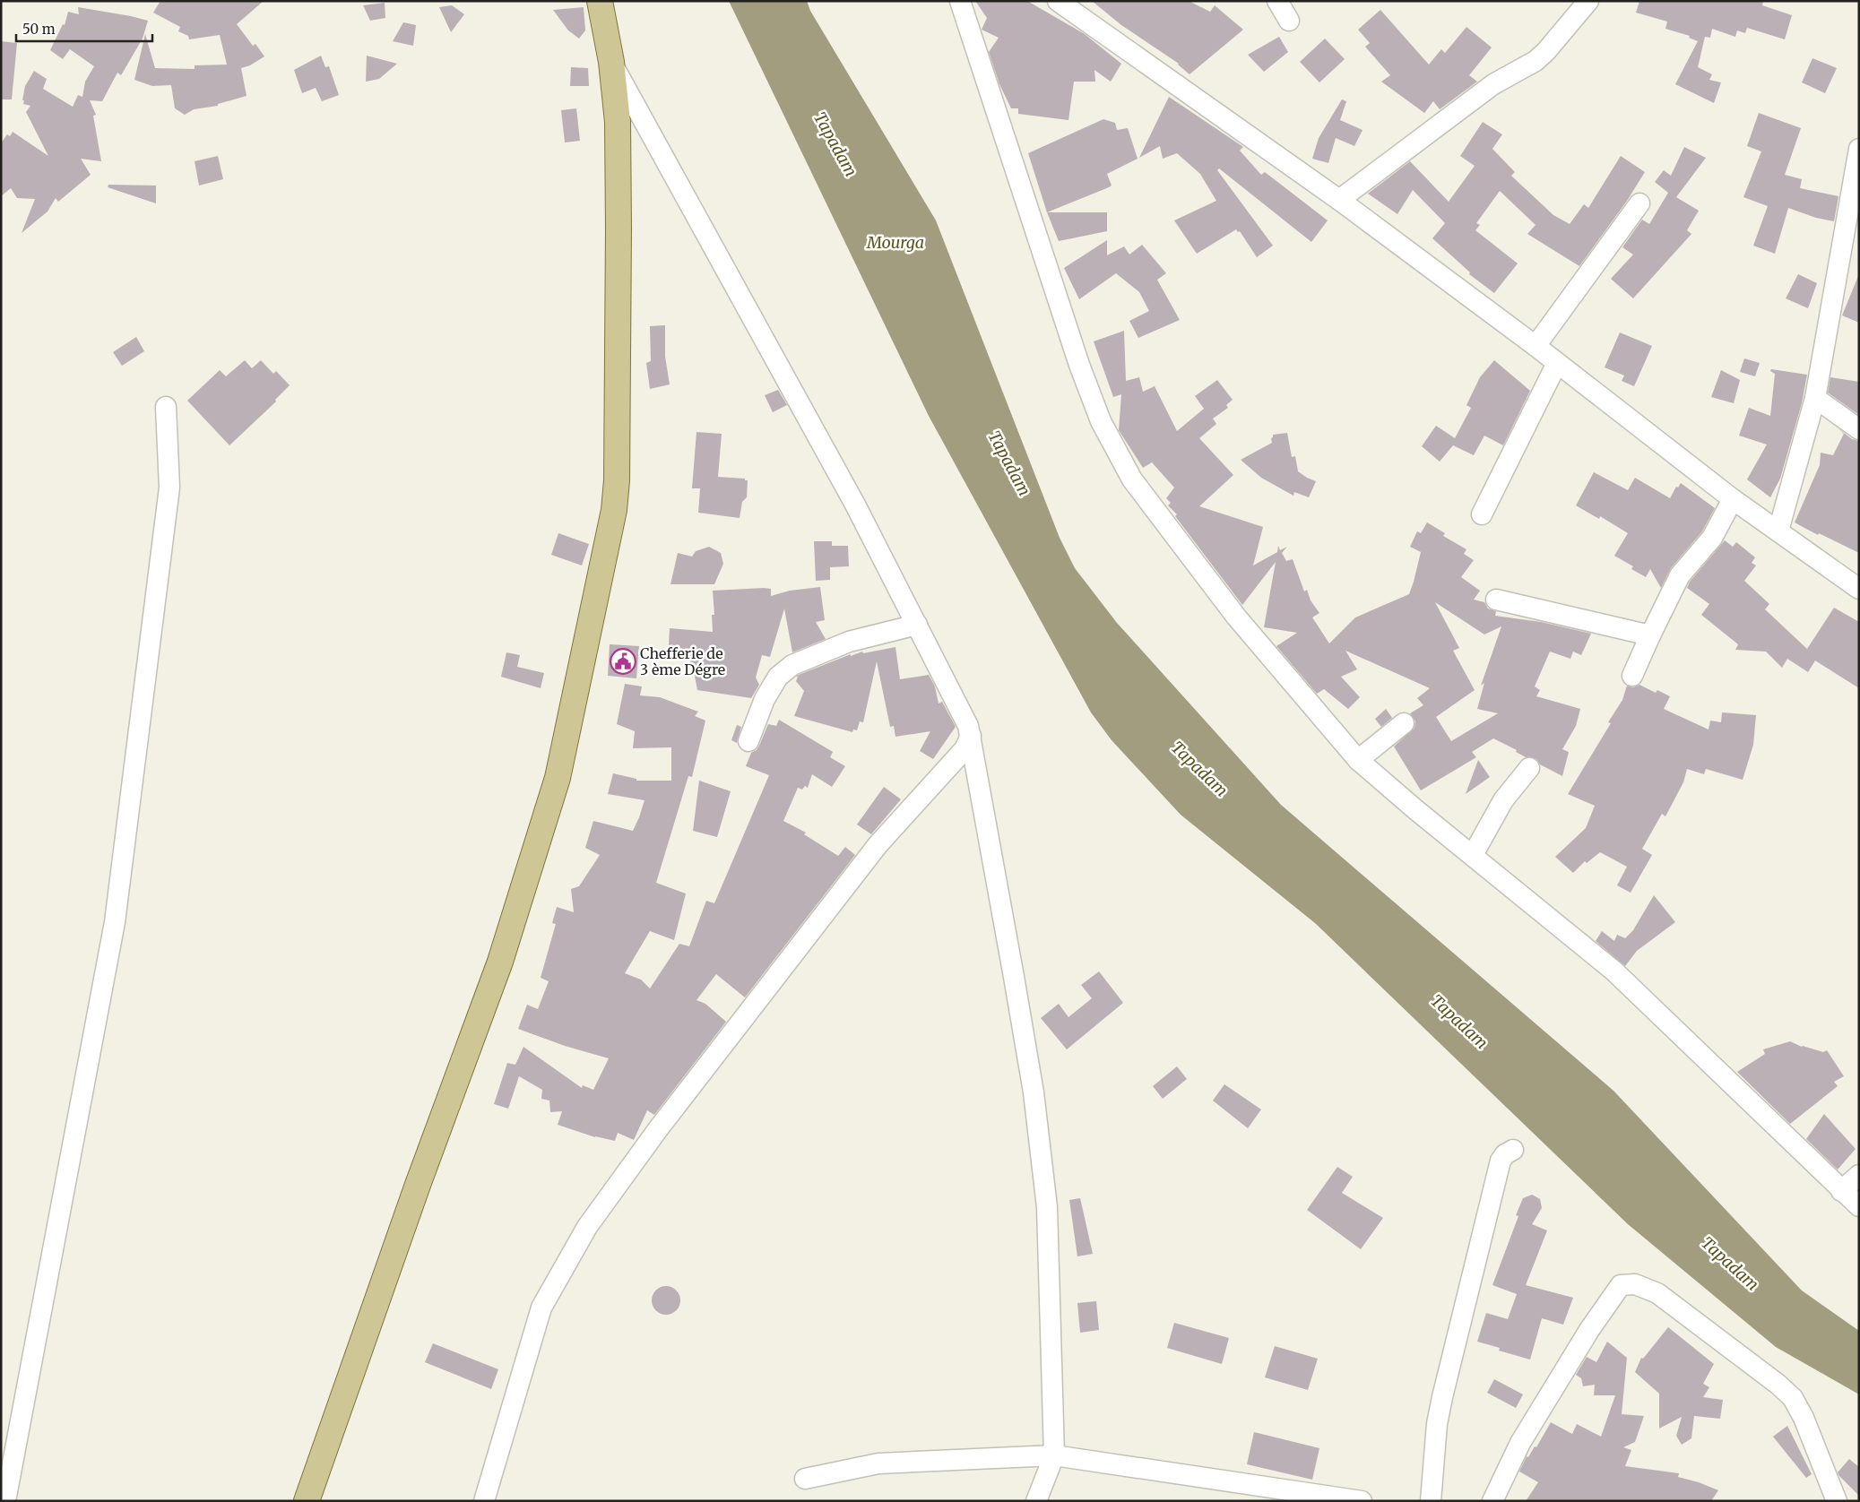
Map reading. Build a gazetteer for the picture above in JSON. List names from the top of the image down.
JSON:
{
  "water": ["Tapadam", "Mourga"],
  "places": {
    "public building": ["Chefferie de 3 ème Dégre"]
  },
  "scale_bar": "50 m"
}
